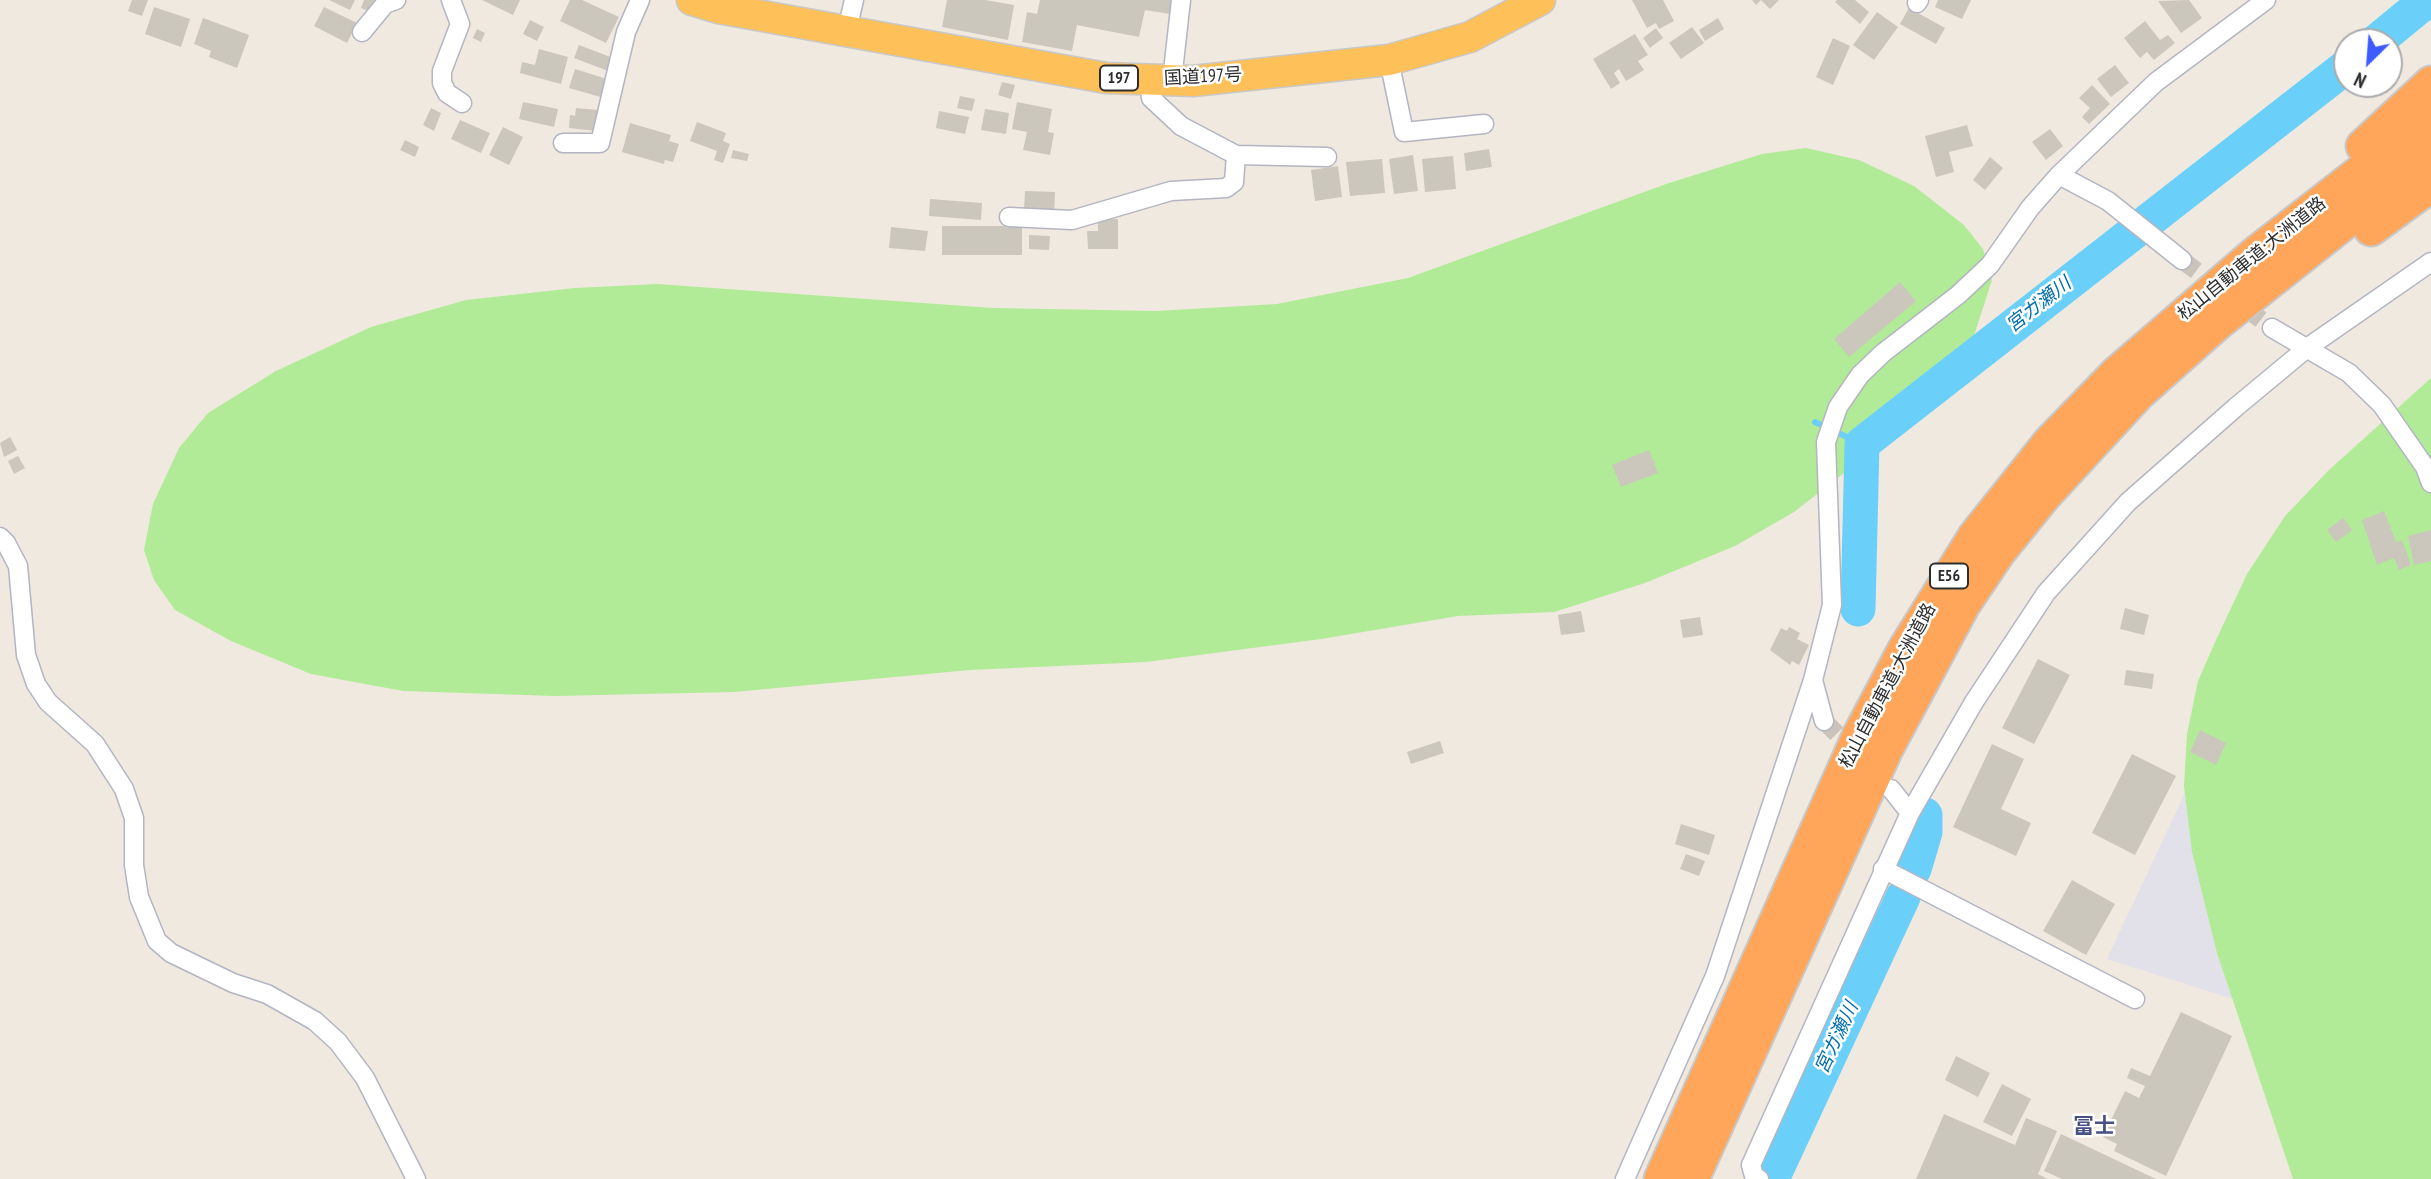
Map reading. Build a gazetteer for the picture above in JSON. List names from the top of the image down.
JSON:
{
  "streets": {
    "highway": [
      "国道197号",
      "197",
      "松山自動車道;大洲道路",
      "E56"
    ]
  },
  "districts": ["冨士"],
  "water": ["宮ガ瀬川"],
  "north": "bottom left"
}
